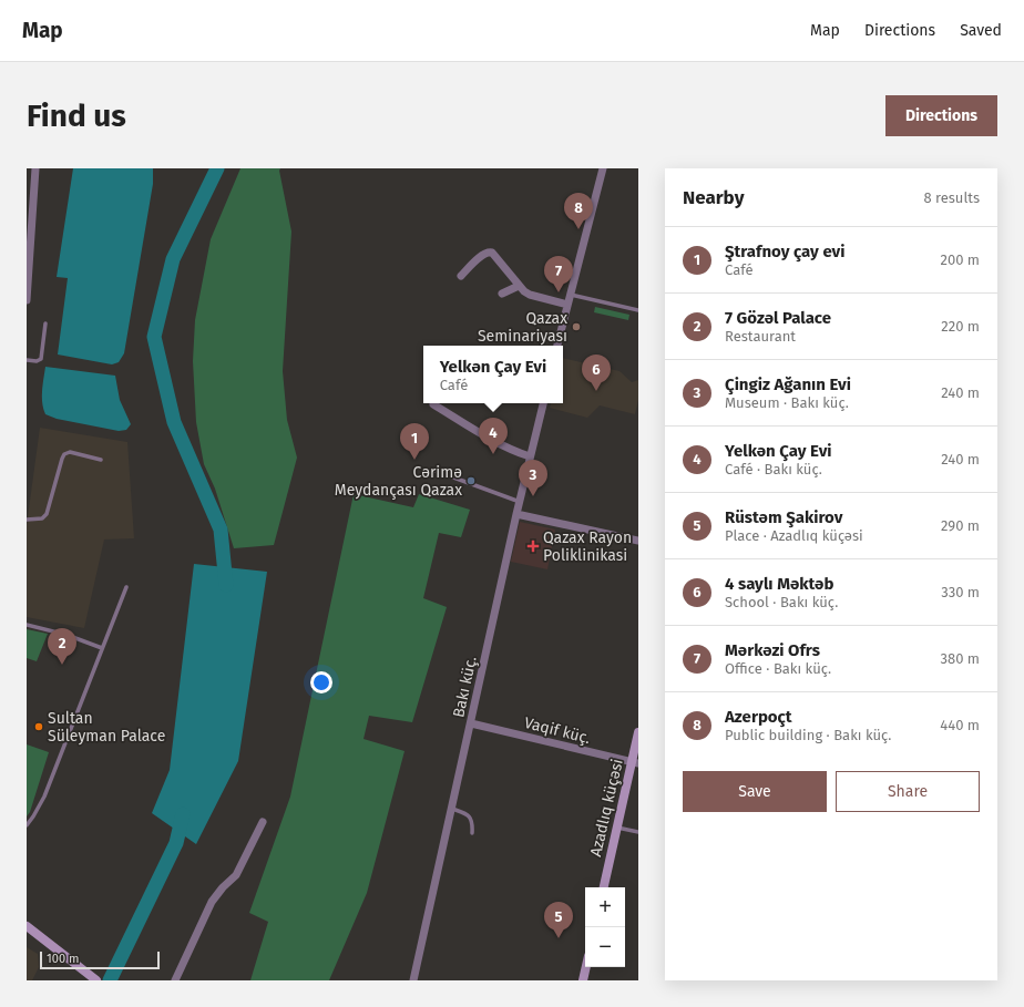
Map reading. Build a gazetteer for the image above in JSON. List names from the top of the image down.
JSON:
{
  "streets": {
    "street": ["Bakı küç.", "Vaqif küç.", "Azadlıq küçəsi"]
  },
  "crossings": [
    ["Bakı küç.", "Vaqif küç."],
    ["Vaqif küç.", "Azadlıq küçəsi"]
  ],
  "places": {
    "other": ["Qazax Seminariyası", "Cərimə Meydançası Qazax", "Sultan Süleyman Palace"],
    "health": ["Qazax Rayon Poliklinikasi"]
  },
  "scale_bar": "100 m",
  "page": {
    "header": "Map",
    "nav": ["Map", "Directions", "Saved"],
    "buttons": [
      "Directions",
      ["Save", "Share"]
    ],
    "title": "Find us",
    "heading": ["Nearby", "8 results"],
    "pins": [
      "8",
      "7",
      "6",
      "4",
      "1",
      "3",
      "2",
      "5"
    ],
    "list": [
      {
        "mark": "1",
        "name": "Ştrafnoy çay evi",
        "note": "Café",
        "value": "200 m"
      },
      {
        "mark": "2",
        "name": "7 Gözəl Palace",
        "note": "Restaurant",
        "value": "220 m"
      },
      {
        "mark": "3",
        "name": "Çingiz Ağanın Evi",
        "note": "Museum · Bakı küç.",
        "value": "240 m"
      },
      {
        "mark": "4",
        "name": "Yelkən Çay Evi",
        "note": "Café · Bakı küç.",
        "value": "240 m"
      },
      {
        "mark": "5",
        "name": "Rüstəm Şakirov",
        "note": "Place · Azadlıq küçəsi",
        "value": "290 m"
      },
      {
        "mark": "6",
        "name": "4 saylı Məktəb",
        "note": "School · Bakı küç.",
        "value": "330 m"
      },
      {
        "mark": "7",
        "name": "Mərkəzi Ofrs",
        "note": "Office · Bakı küç.",
        "value": "380 m"
      },
      {
        "mark": "8",
        "name": "Azerpoçt",
        "note": "Public building · Bakı küç.",
        "value": "440 m"
      }
    ],
    "popup": ["Yelkən Çay Evi", "Café"],
    "map_buttons": ["+", "−"],
    "scale": "100 m"
  }
}
